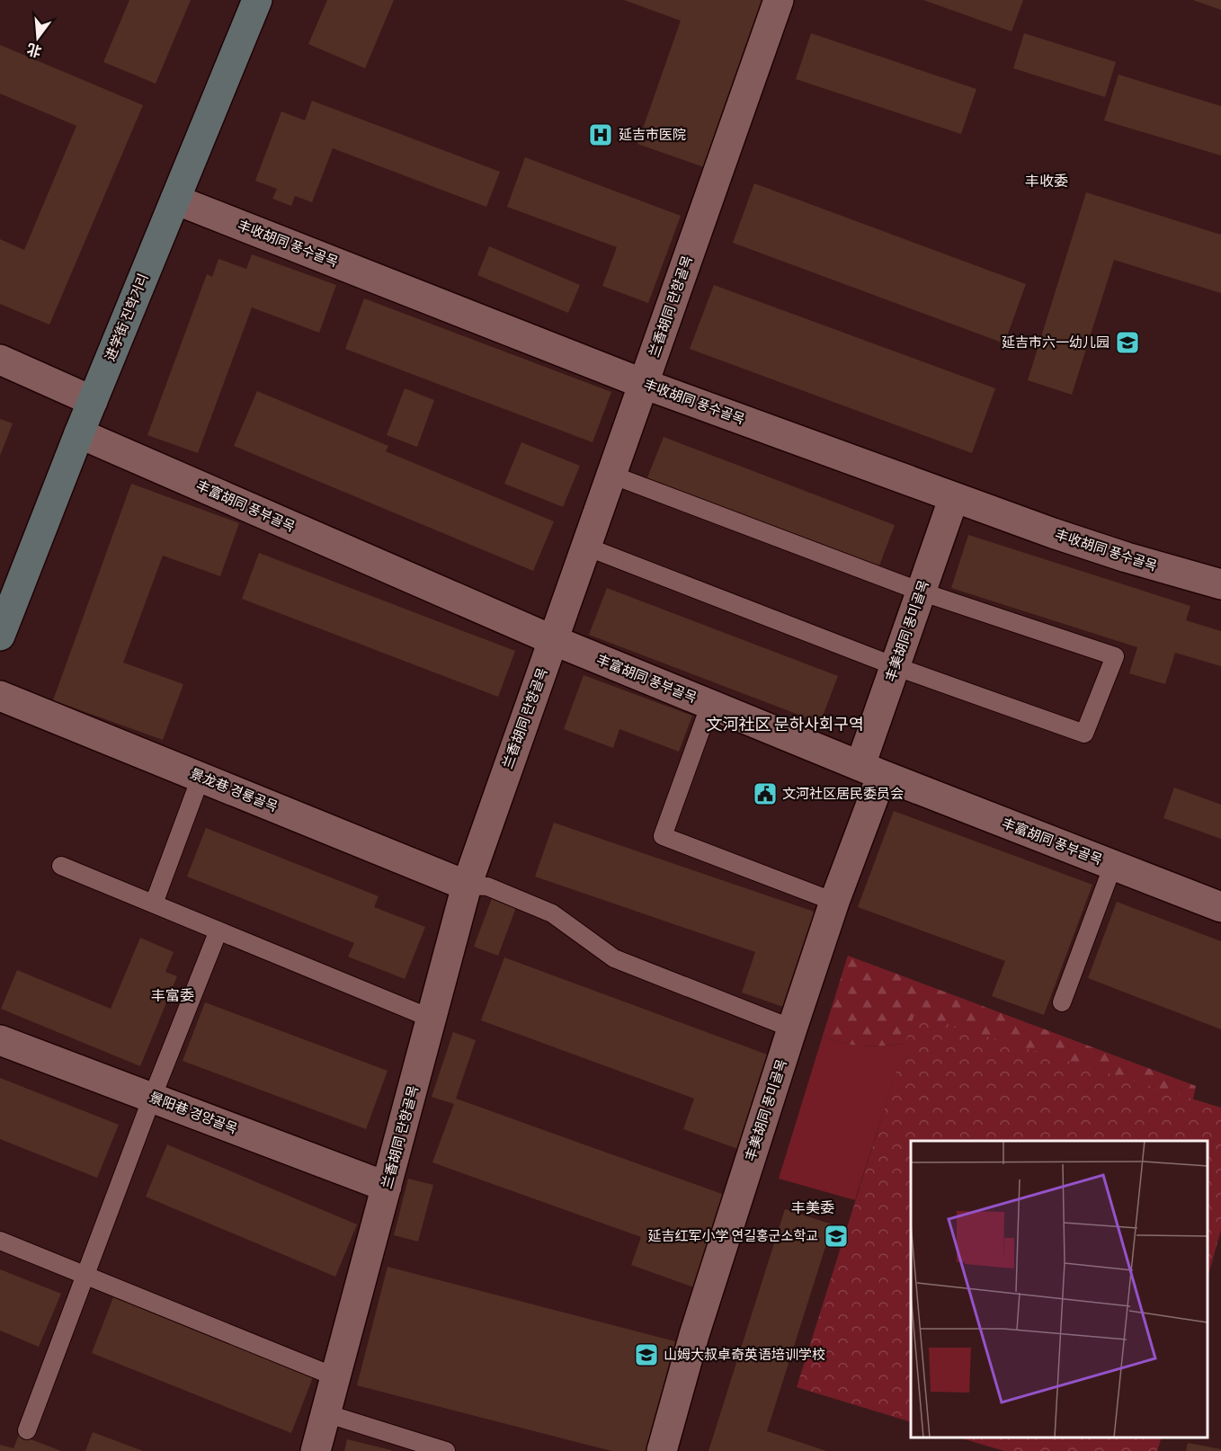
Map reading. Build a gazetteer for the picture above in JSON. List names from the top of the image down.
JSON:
{
  "streets": {
    "street": [
      "丰收胡同 풍수골목",
      "兰香胡同 란향골목",
      "进学街 진학거리",
      "丰富胡同 풍부골목",
      "丰美胡同 풍미골목",
      "景龙巷 경룡골목",
      "景阳巷 경양골목"
    ]
  },
  "crossings": [
    ["丰收胡同 풍수골목", "兰香胡同 란향골목"],
    ["丰收胡同 풍수골목", "进学街 진학거리"],
    ["丰收胡同 풍수골목", "丰美胡同 풍미골목"],
    ["兰香胡同 란향골목", "丰富胡同 풍부골목"],
    ["兰香胡同 란향골목", "景龙巷 경룡골목"],
    ["兰香胡同 란향골목", "景阳巷 경양골목"],
    ["进学街 진학거리", "丰富胡同 풍부골목"],
    ["丰富胡同 풍부골목", "丰美胡同 풍미골목"]
  ],
  "districts": [
    "丰收委",
    "文河社区 문하사회구역",
    "丰富委",
    "丰美委"
  ],
  "places": {
    "hospital": ["延吉市医院"],
    "school or university": ["延吉市六一幼儿园", "延吉红军小学 연길홍군소학교", "山姆大叔卓奇英语培训学校"],
    "public building": ["文河社区居民委员会"]
  },
  "north": "bottom"
}
